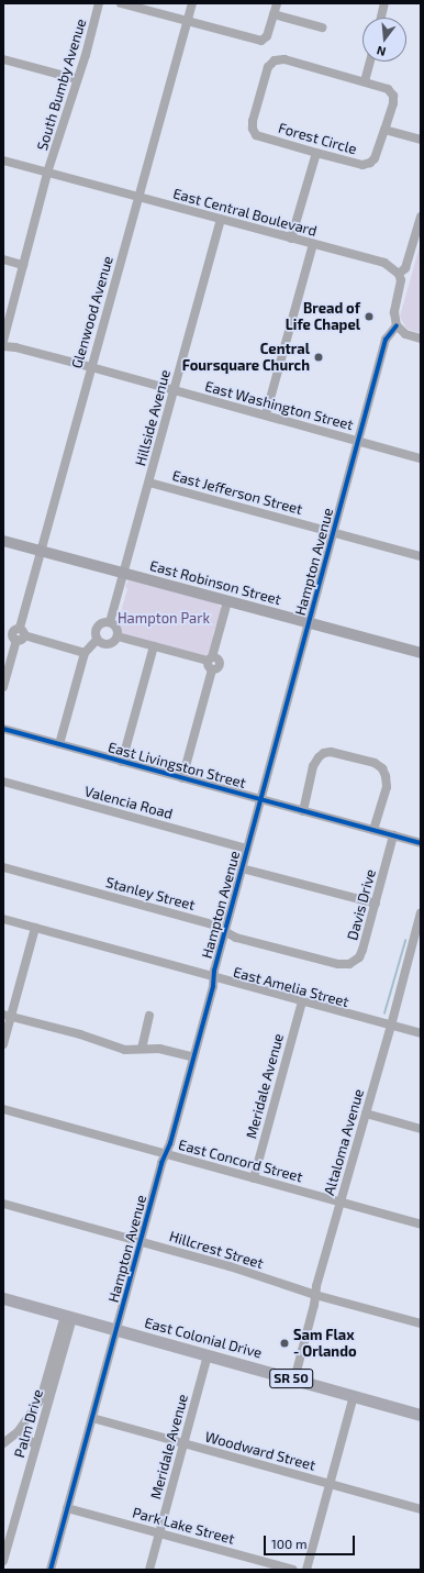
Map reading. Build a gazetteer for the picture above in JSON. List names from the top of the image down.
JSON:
{
  "streets": {
    "highway": ["East Colonial Drive", "SR 50"],
    "main road": ["East Robinson Street"],
    "street": [
      "South Bumby Avenue",
      "Forest Circle",
      "East Central Boulevard",
      "Glenwood Avenue",
      "East Washington Street",
      "Hillside Avenue",
      "East Jefferson Street",
      "Hampton Avenue",
      "East Livingston Street",
      "Valencia Road",
      "Stanley Street",
      "Davis Drive",
      "East Amelia Street",
      "Meridale Avenue",
      "Altaloma Avenue",
      "East Concord Street",
      "Hillcrest Street",
      "Palm Drive",
      "Woodward Street",
      "Park Lake Street"
    ]
  },
  "crossings": [
    ["South Bumby Avenue", "East Central Boulevard"],
    ["East Central Boulevard", "Glenwood Avenue"],
    ["East Central Boulevard", "Hillside Avenue"],
    ["Glenwood Avenue", "East Washington Street"],
    ["Glenwood Avenue", "East Robinson Street"],
    ["East Washington Street", "Hillside Avenue"],
    ["East Washington Street", "Hampton Avenue"],
    ["Hillside Avenue", "East Jefferson Street"],
    ["Hillside Avenue", "East Robinson Street"],
    ["East Jefferson Street", "Hampton Avenue"],
    ["Hampton Avenue", "East Robinson Street"],
    ["Hampton Avenue", "East Livingston Street"],
    ["Hampton Avenue", "Valencia Road"],
    ["Hampton Avenue", "Stanley Street"],
    ["Hampton Avenue", "East Amelia Street"],
    ["Hampton Avenue", "East Concord Street"],
    ["Hampton Avenue", "Hillcrest Street"],
    ["Hampton Avenue", "East Colonial Drive"],
    ["Hampton Avenue", "Woodward Street"],
    ["Hampton Avenue", "Park Lake Street"],
    ["East Livingston Street", "Davis Drive"],
    ["Stanley Street", "Davis Drive"],
    ["East Amelia Street", "Meridale Avenue"],
    ["East Amelia Street", "Altaloma Avenue"],
    ["Meridale Avenue", "East Concord Street"],
    ["Meridale Avenue", "East Colonial Drive"],
    ["Meridale Avenue", "Woodward Street"],
    ["Meridale Avenue", "Park Lake Street"],
    ["Altaloma Avenue", "East Concord Street"],
    ["Altaloma Avenue", "Hillcrest Street"],
    ["Altaloma Avenue", "East Colonial Drive"],
    ["East Colonial Drive", "Palm Drive"]
  ],
  "parks": ["Hampton Park"],
  "places": ["Bread of Life Chapel", "Central Foursquare Church", "Sam Flax - Orlando"],
  "scale_bar": "100 m",
  "north": "bottom"
}
